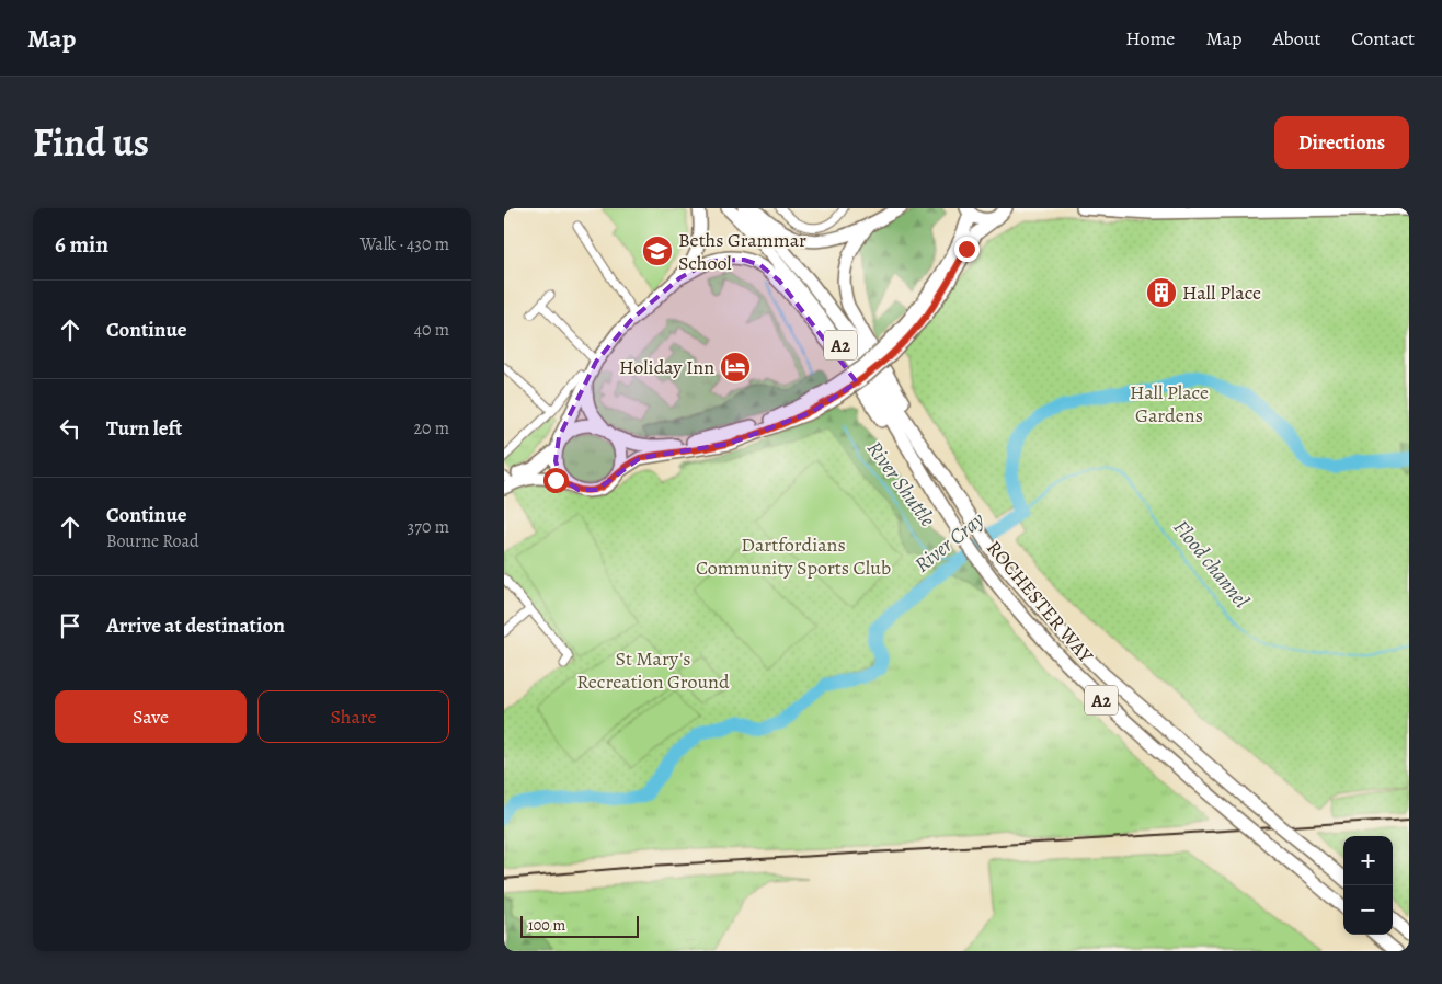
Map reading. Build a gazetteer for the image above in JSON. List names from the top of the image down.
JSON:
{
  "streets": {
    "main road": ["A2", "ROCHESTER WAY"]
  },
  "water": ["River Shuttle", "River Cray", "Flood channel"],
  "parks": ["Hall Place Gardens", "Dartfordians Community Sports Club", "St Mary's Recreation Ground"],
  "places": {
    "school or university": ["Beths Grammar School"],
    "building": ["Hall Place"],
    "hotel": ["Holiday Inn"]
  },
  "scale_bar": "100 m",
  "page": {
    "header": "Map",
    "nav": [
      "Home",
      "Map",
      "About",
      "Contact"
    ],
    "title": "Find us",
    "buttons": [
      "Directions",
      ["Save", "Share"]
    ],
    "heading": ["6 min", "Walk · 430 m"],
    "list": [
      ["Continue", "40 m"],
      ["Turn left", "20 m"],
      ["Continue", "Bourne Road", "370 m"],
      "Arrive at destination"
    ],
    "map_buttons": ["+", "−"],
    "scale": "100 m"
  }
}
